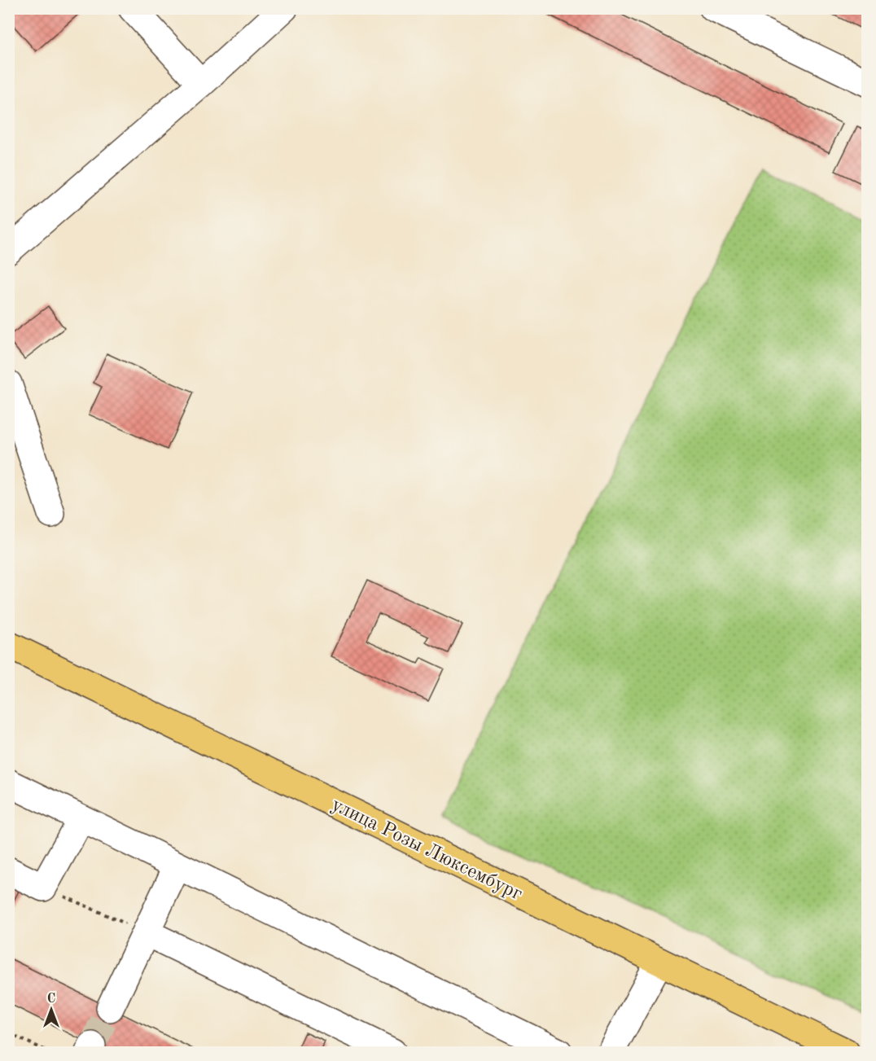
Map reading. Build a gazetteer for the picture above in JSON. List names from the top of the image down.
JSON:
{
  "streets": {
    "main road": ["улица Розы Люксембург"]
  },
  "north": "top"
}
